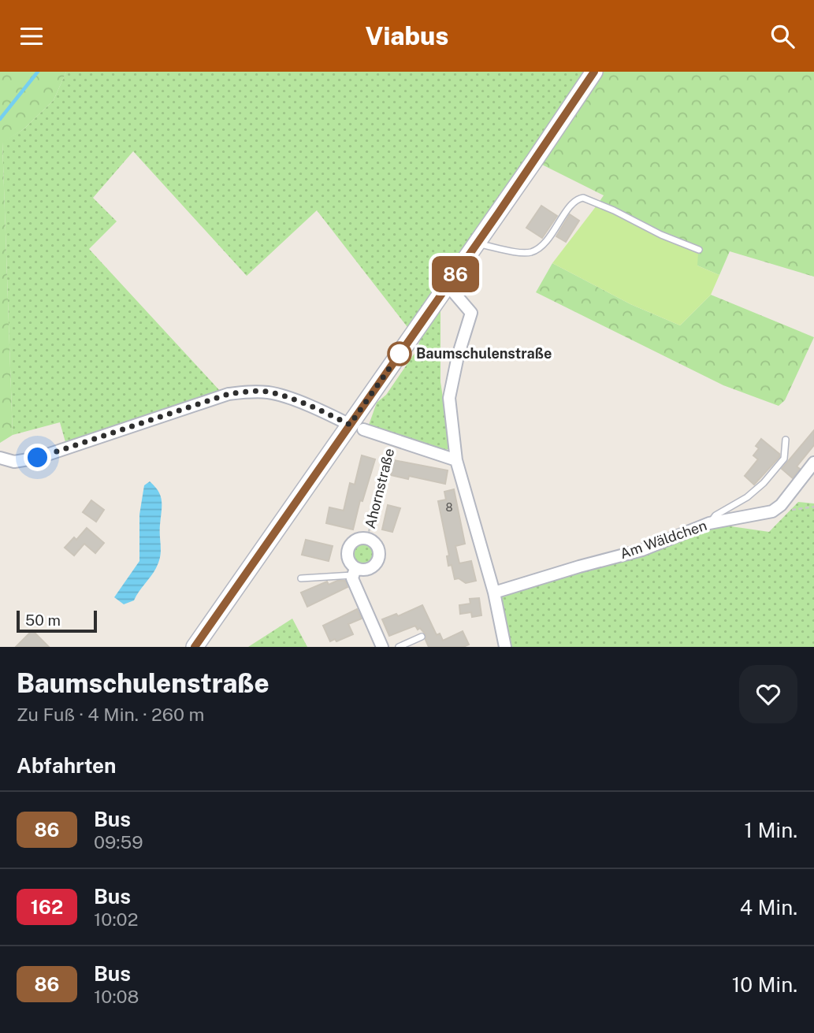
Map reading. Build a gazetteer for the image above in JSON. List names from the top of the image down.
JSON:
{
  "streets": {
    "street": ["Ahornstraße", "Am Wäldchen"]
  },
  "places": ["Baumschulenstraße"],
  "lines": ["bus line 86"],
  "house_numbers": ["8"],
  "scale_bar": "50 m",
  "page": {
    "header": "Viabus",
    "on_map": "86",
    "scale": "50 m",
    "heading": [
      ["Baumschulenstraße", "Zu Fuß · 4 Min. · 260 m"],
      "Abfahrten"
    ],
    "list": [
      {
        "mark": "86",
        "name": "Bus",
        "note": "09:59",
        "value": "1 Min."
      },
      {
        "mark": "162",
        "name": "Bus",
        "note": "10:02",
        "value": "4 Min."
      },
      {
        "mark": "86",
        "name": "Bus",
        "note": "10:08",
        "value": "10 Min."
      }
    ]
  }
}
